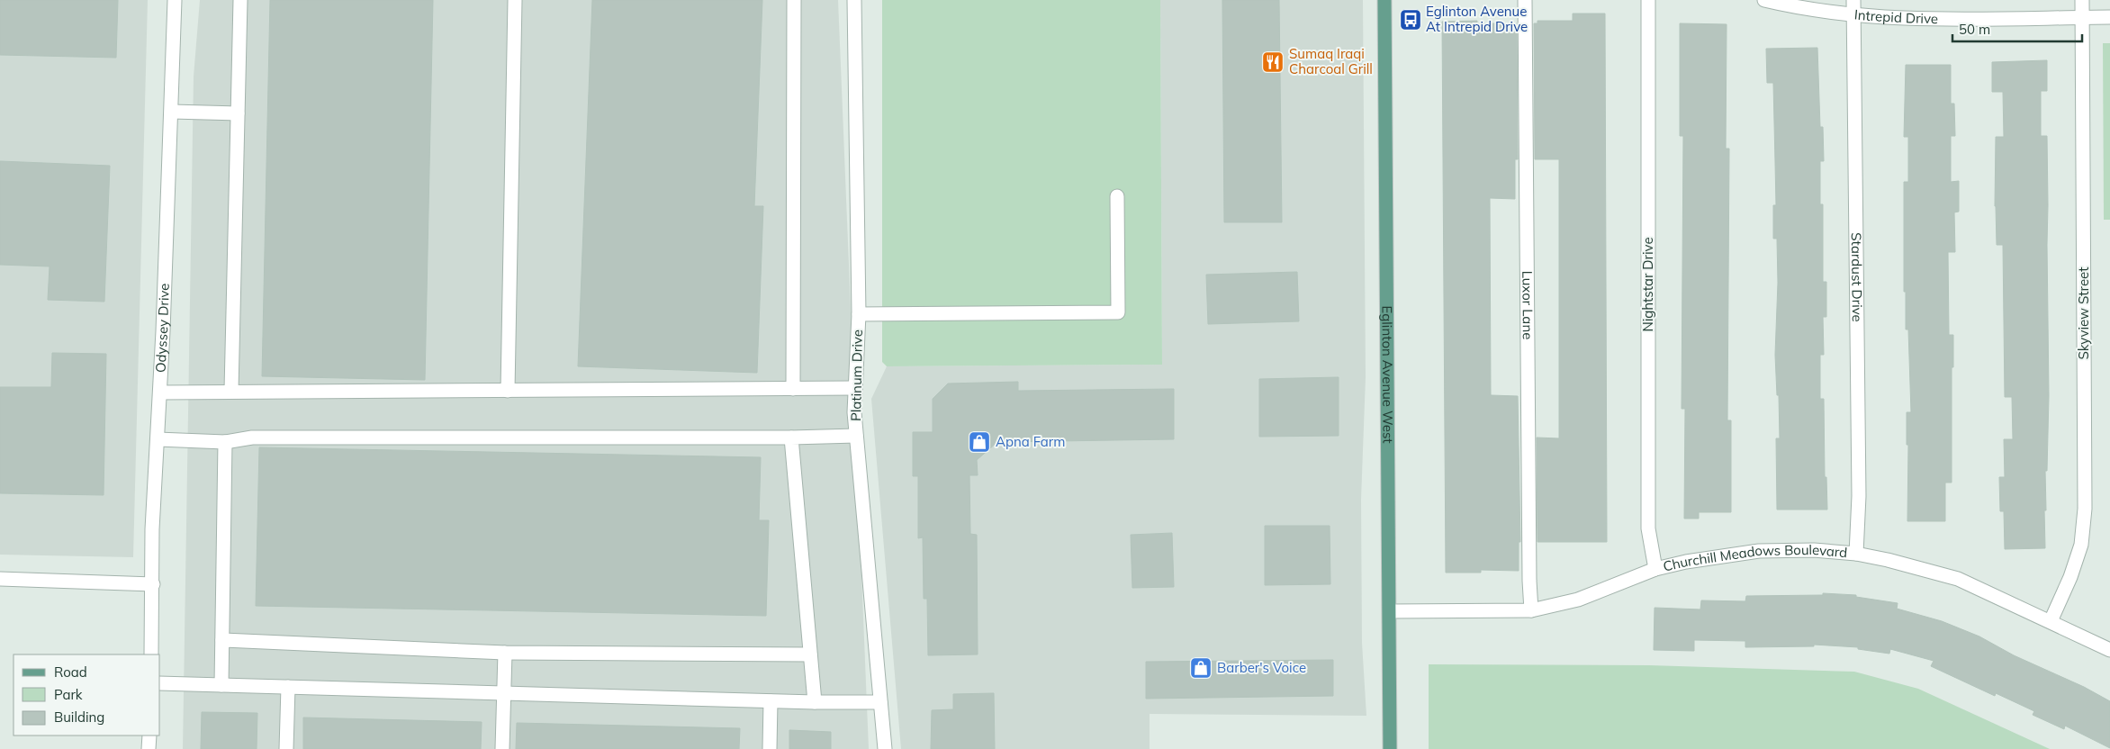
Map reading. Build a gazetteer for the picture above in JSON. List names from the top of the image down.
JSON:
{
  "streets": {
    "main road": ["Eglinton Avenue West"],
    "street": [
      "Intrepid Drive",
      "Stardust Drive",
      "Nightstar Drive",
      "Luxor Lane",
      "Skyview Street",
      "Odyssey Drive",
      "Platinum Drive",
      "Churchill Meadows Boulevard"
    ]
  },
  "crossings": [
    ["Intrepid Drive", "Stardust Drive"],
    ["Intrepid Drive", "Skyview Street"],
    ["Stardust Drive", "Churchill Meadows Boulevard"],
    ["Nightstar Drive", "Churchill Meadows Boulevard"],
    ["Luxor Lane", "Churchill Meadows Boulevard"],
    ["Skyview Street", "Churchill Meadows Boulevard"],
    ["Eglinton Avenue West", "Churchill Meadows Boulevard"]
  ],
  "places": {
    "bus stop": ["Eglinton Avenue At Intrepid Drive"],
    "restaurant": ["Sumaq Iraqi Charcoal Grill"],
    "shop": ["Apna Farm", "Barber's Voice"]
  },
  "legend": ["Road", "Park", "Building"],
  "scale_bar": "50 m"
}
